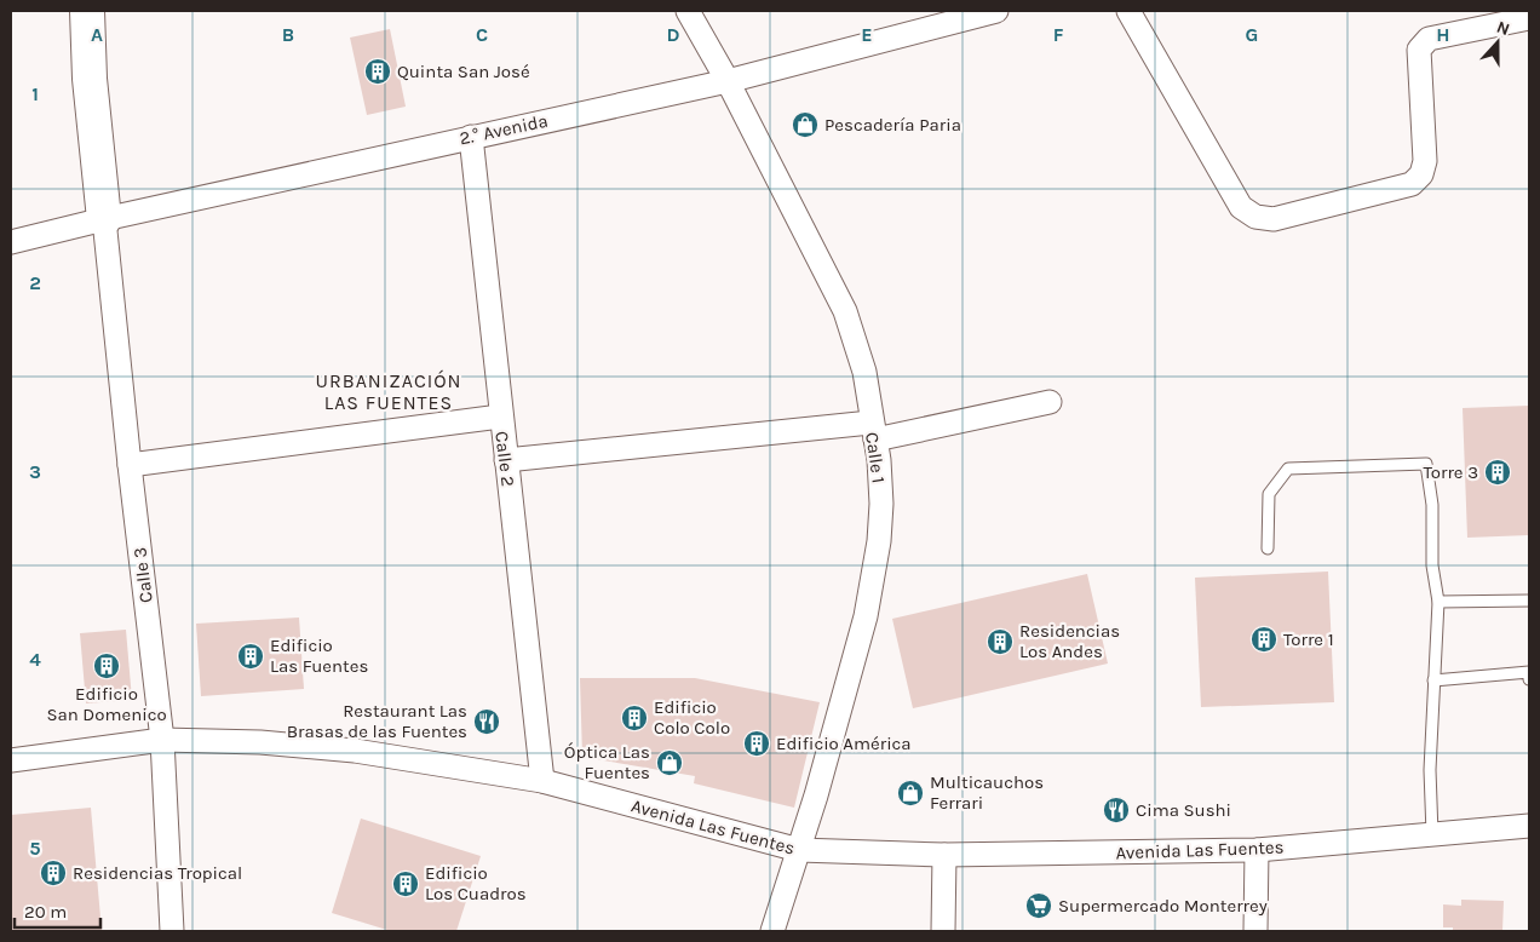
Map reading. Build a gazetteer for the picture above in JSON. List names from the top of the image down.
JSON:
{
  "streets": {
    "street": [
      "2.° Avenida",
      "Calle 1",
      "Calle 2",
      "Calle 3",
      "Avenida Las Fuentes"
    ]
  },
  "crossings": [
    ["2.° Avenida", "Calle 1"],
    ["2.° Avenida", "Calle 2"],
    ["2.° Avenida", "Calle 3"],
    ["Calle 1", "Avenida Las Fuentes"],
    ["Calle 2", "Avenida Las Fuentes"],
    ["Calle 3", "Avenida Las Fuentes"]
  ],
  "districts": ["URBANIZACIÓN LAS FUENTES"],
  "places": {
    "building": [
      "Quinta San José",
      "Torre 3",
      "Torre 1",
      "Residencias Los Andes",
      "Edificio Las Fuentes",
      "Edificio San Domenico",
      "Edificio Colo Colo",
      "Edificio América",
      "Residencias Tropical",
      "Edificio Los Cuadros"
    ],
    "shop": ["Pescadería Paria", "Óptica Las Fuentes", "Multicauchos Ferrari"],
    "restaurant": ["Restaurant Las Brasas de las Fuentes", "Cima Sushi"],
    "supermarket": ["Supermercado Monterrey"]
  },
  "scale_bar": "20 m",
  "north": "top",
  "grid": {
    "columns": [
      "A",
      "B",
      "C",
      "D",
      "E",
      "F",
      "G",
      "H"
    ],
    "rows": [
      "1",
      "2",
      "3",
      "4",
      "5"
    ]
  }
}
